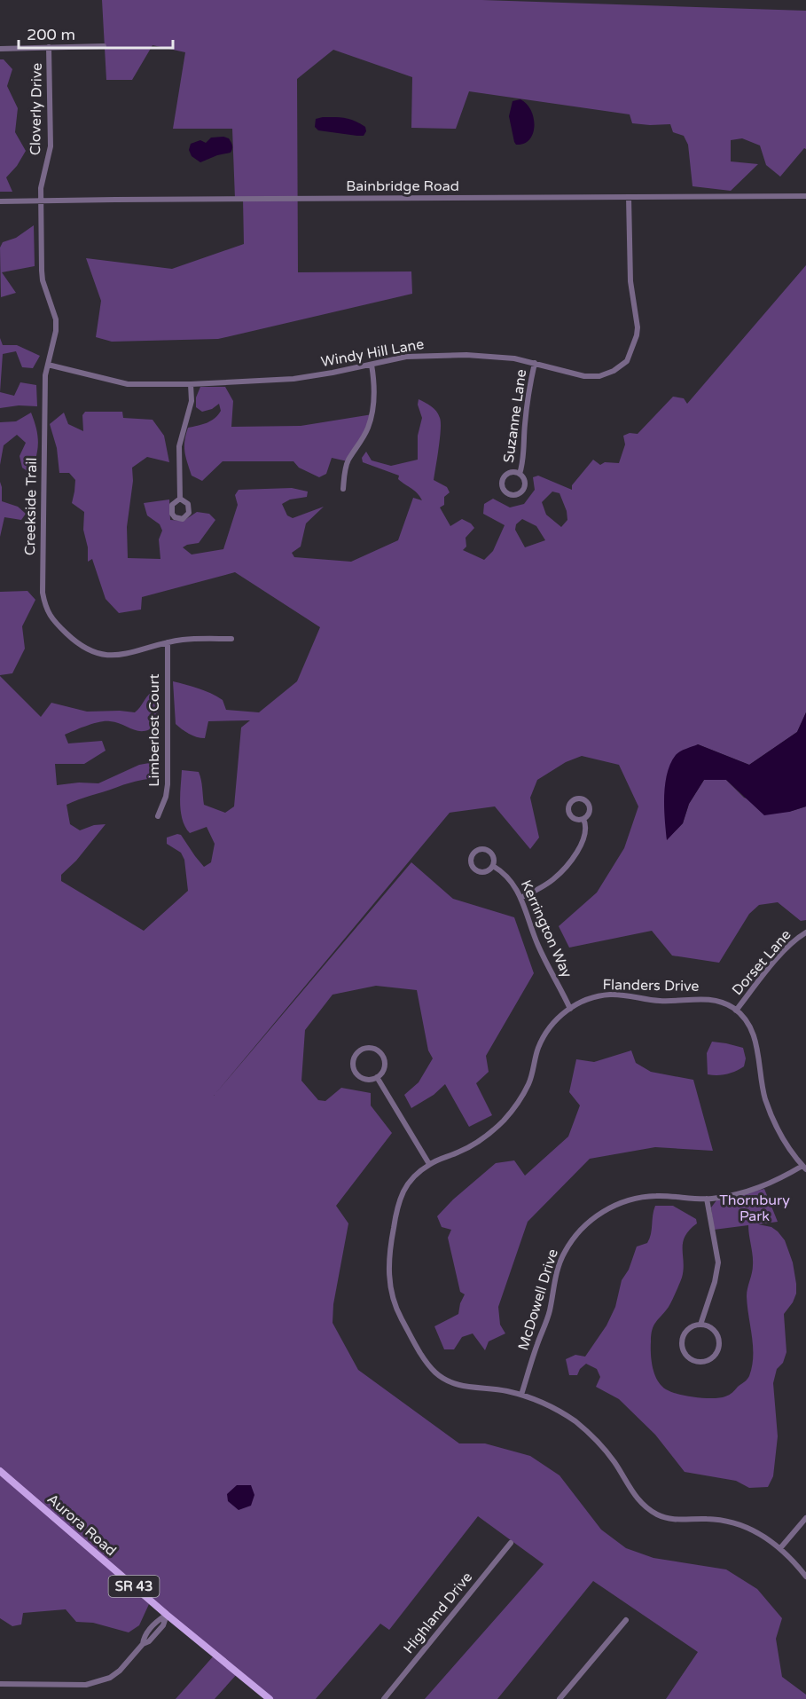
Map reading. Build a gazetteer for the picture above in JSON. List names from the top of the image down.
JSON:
{
  "streets": {
    "main road": ["Aurora Road", "SR 43"],
    "street": [
      "Cloverly Drive",
      "Bainbridge Road",
      "Windy Hill Lane",
      "Suzanne Lane",
      "Creekside Trail",
      "Limberlost Court",
      "Kerrington Way",
      "Dorset Lane",
      "Flanders Drive",
      "McDowell Drive",
      "Highland Drive"
    ]
  },
  "crossings": [
    ["Cloverly Drive", "Bainbridge Road"],
    ["Cloverly Drive", "Creekside Trail"],
    ["Bainbridge Road", "Windy Hill Lane"],
    ["Bainbridge Road", "Creekside Trail"],
    ["Windy Hill Lane", "Suzanne Lane"],
    ["Windy Hill Lane", "Creekside Trail"],
    ["Creekside Trail", "Limberlost Court"],
    ["Kerrington Way", "Flanders Drive"],
    ["Dorset Lane", "Flanders Drive"],
    ["Flanders Drive", "McDowell Drive"]
  ],
  "parks": ["Thornbury Park"],
  "scale_bar": "200 m"
}
